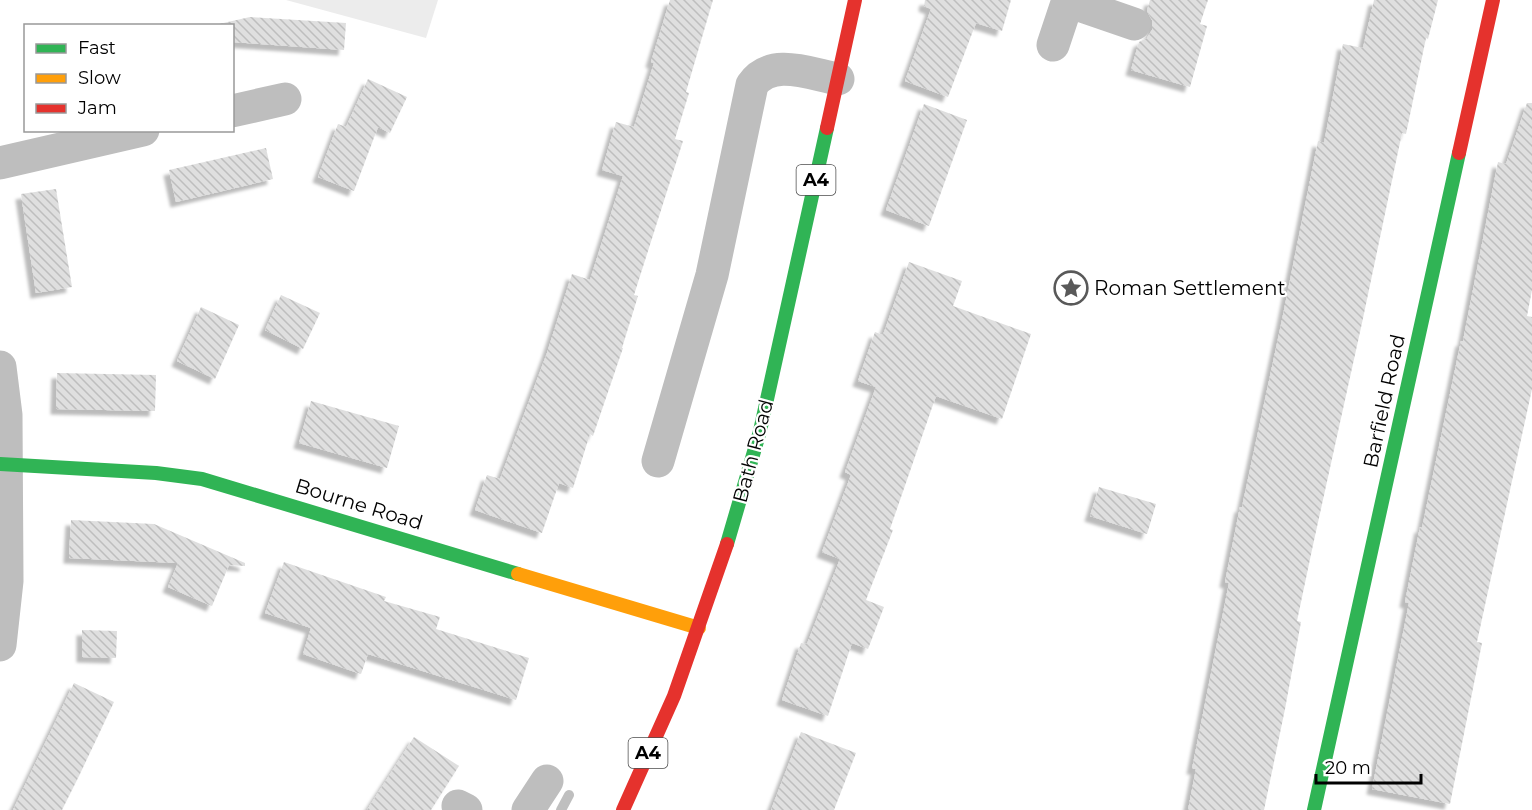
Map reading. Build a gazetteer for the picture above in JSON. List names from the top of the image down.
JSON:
{
  "streets": {
    "street": [
      "A4",
      "Barfield Road",
      "Bath Road",
      "Bourne Road"
    ]
  },
  "crossings": [
    ["Bath Road", "Bourne Road"]
  ],
  "places": {
    "place": ["Roman Settlement"]
  },
  "legend": ["Fast", "Slow", "Jam"],
  "scale_bar": "20 m"
}
